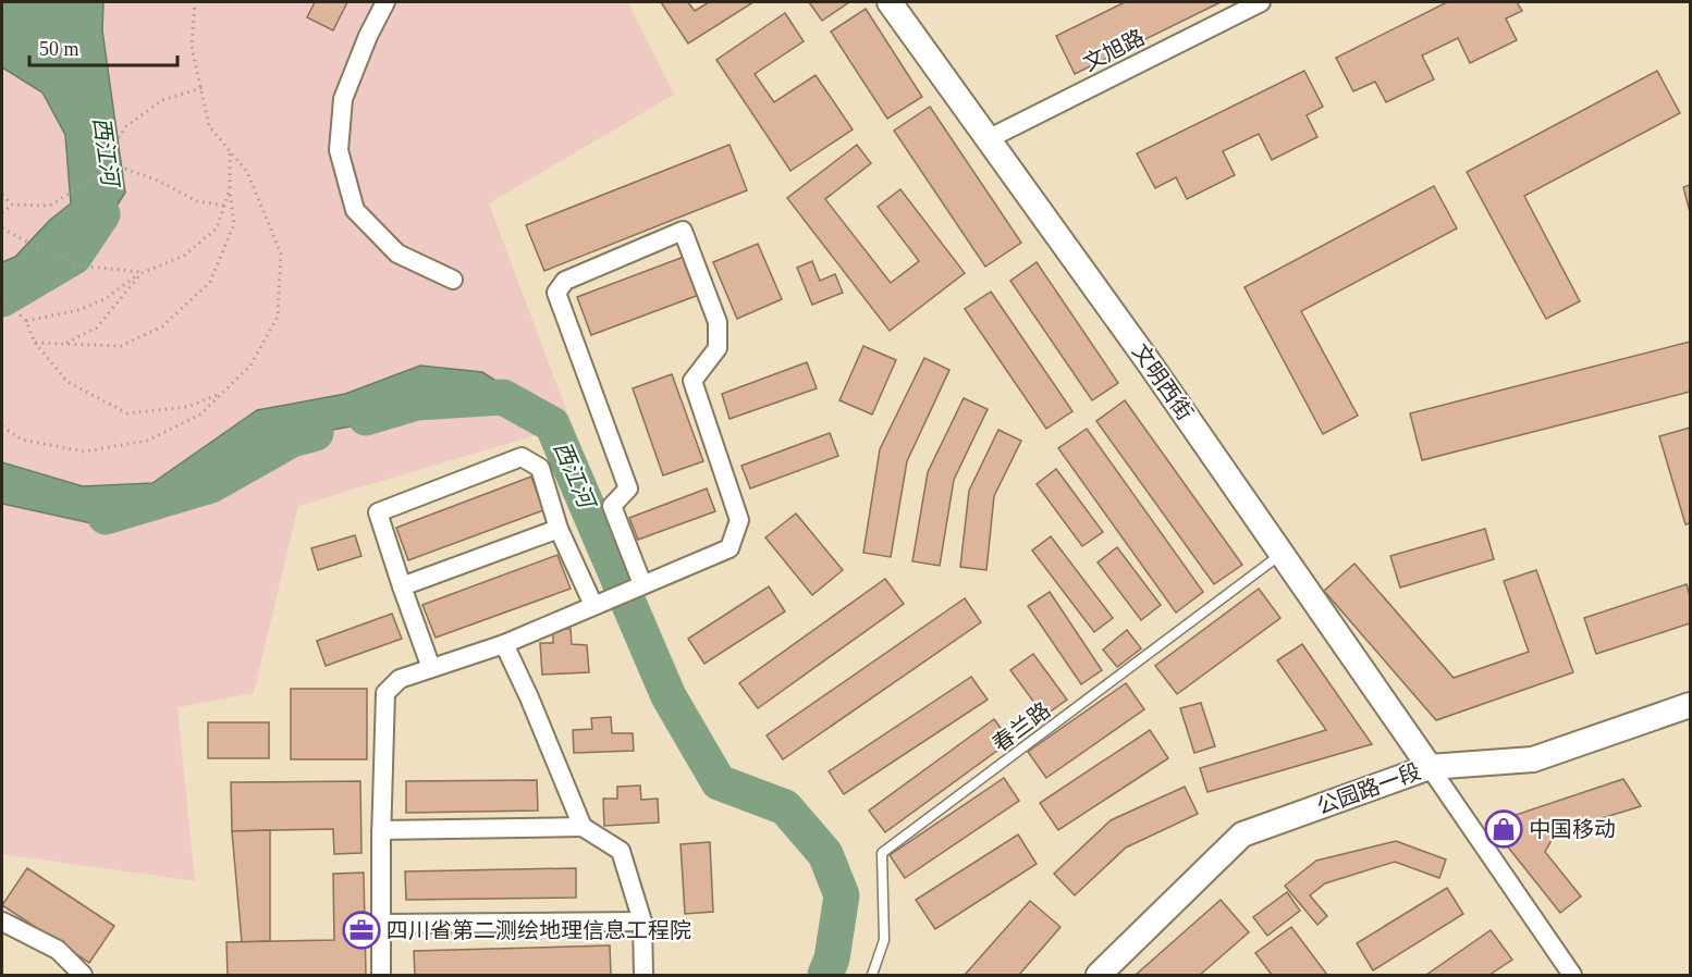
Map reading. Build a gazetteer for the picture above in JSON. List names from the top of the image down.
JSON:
{
  "streets": {
    "street": ["文旭路", "文明西街", "公园路一段"],
    "lane": ["春兰路"]
  },
  "crossings": [
    ["文旭路", "文明西街"],
    ["文明西街", "春兰路"],
    ["文明西街", "公园路一段"]
  ],
  "water": ["西江河"],
  "places": {
    "shop": ["中国移动"],
    "office": ["四川省第二测绘地理信息工程院"]
  },
  "scale_bar": "50 m"
}
